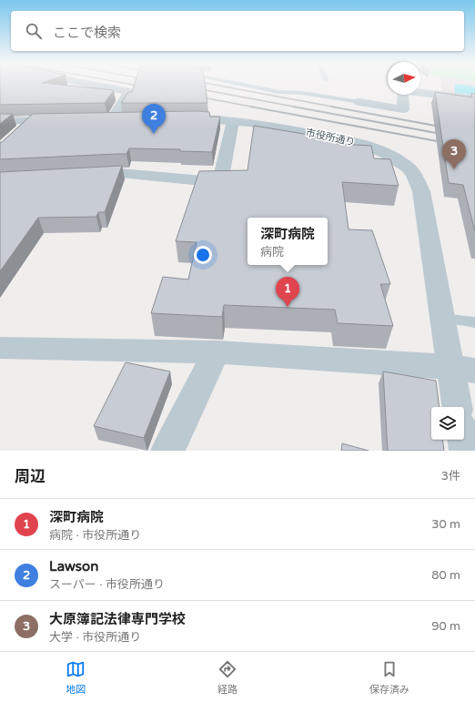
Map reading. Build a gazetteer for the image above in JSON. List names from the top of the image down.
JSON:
{
  "streets": {
    "street": ["市役所通り"]
  },
  "north": "right",
  "page": {
    "search": "ここで検索",
    "pins": ["2", "3", "1"],
    "popup": ["深町病院", "病院"],
    "heading": ["周辺", "3件"],
    "list": [
      {
        "mark": "1",
        "name": "深町病院",
        "note": "病院 · 市役所通り",
        "value": "30 m"
      },
      {
        "mark": "2",
        "name": "Lawson",
        "note": "スーパー · 市役所通り",
        "value": "80 m"
      },
      {
        "mark": "3",
        "name": "大原簿記法律専門学校",
        "note": "大学 · 市役所通り",
        "value": "90 m"
      }
    ],
    "nav": ["地図", "経路", "保存済み"]
  }
}
